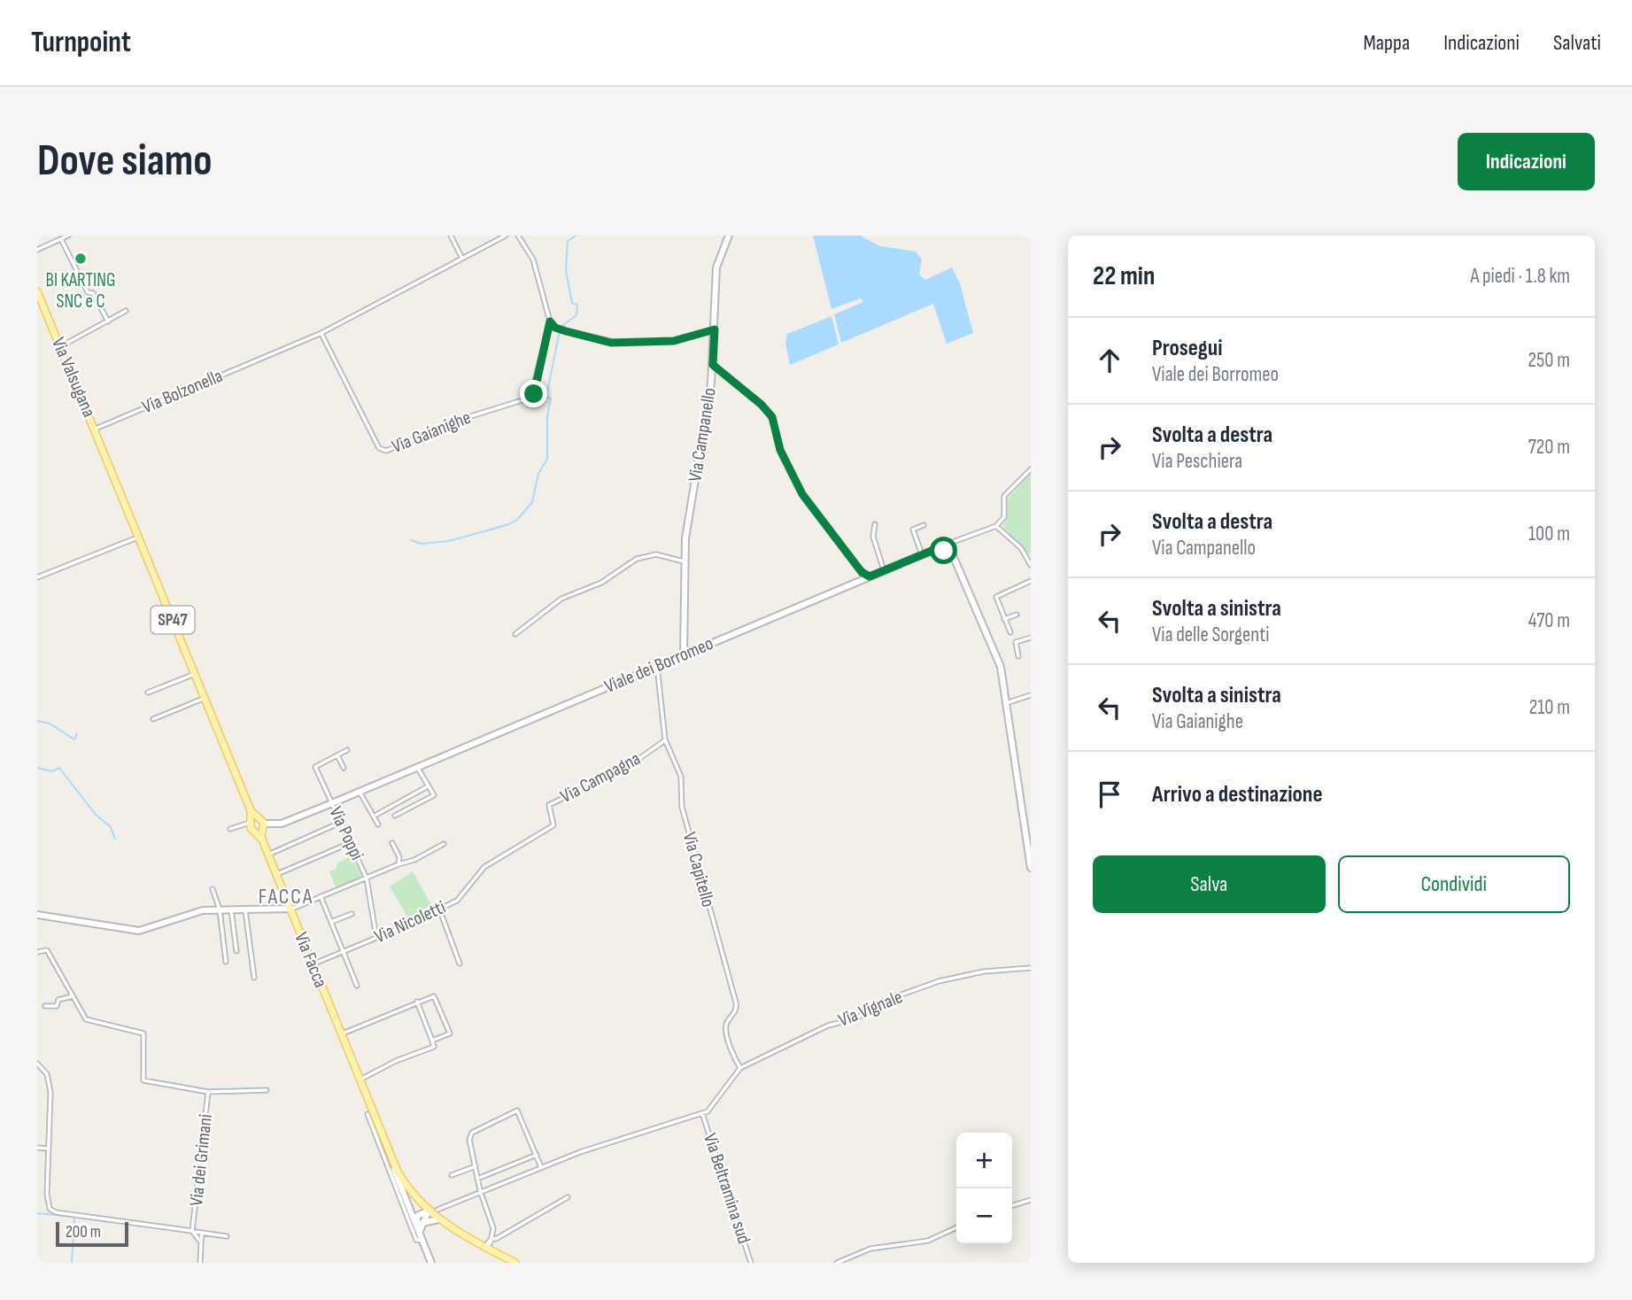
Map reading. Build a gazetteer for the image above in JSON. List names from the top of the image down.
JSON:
{
  "streets": {
    "main road": [
      "Via Valsugana",
      "Via Campanello",
      "SP47",
      "Viale dei Borromeo",
      "Via Facca"
    ],
    "street": [
      "Via Bolzonella",
      "Via Gaianighe",
      "Via Campagna",
      "Via Poppi",
      "Via Capitello",
      "Via Nicoletti",
      "Via Vignale",
      "Via dei Grimani",
      "Via Beltramina sud"
    ]
  },
  "crossings": [
    ["Via Valsugana", "Via Bolzonella"],
    ["Via Valsugana", "SP47"],
    ["Via Bolzonella", "Via Gaianighe"],
    ["Via Bolzonella", "SP47"],
    ["Via Campanello", "Viale dei Borromeo"],
    ["SP47", "Via Facca"],
    ["Viale dei Borromeo", "Via Capitello"],
    ["Via Campagna", "Via Capitello"],
    ["Via Campagna", "Via Nicoletti"],
    ["Via Poppi", "Via Nicoletti"],
    ["Via Capitello", "Via Vignale"],
    ["Via Nicoletti", "Via Facca"]
  ],
  "districts": ["FACCA"],
  "places": ["BI KARTING SNC e C"],
  "scale_bar": "200 m",
  "page": {
    "header": "Turnpoint",
    "nav": ["Mappa", "Indicazioni", "Salvati"],
    "buttons": [
      "Indicazioni",
      ["Salva", "Condividi"]
    ],
    "title": "Dove siamo",
    "heading": ["22 min", "A piedi · 1.8 km"],
    "list": [
      ["Prosegui", "Viale dei Borromeo", "250 m"],
      ["Svolta a destra", "Via Peschiera", "720 m"],
      ["Svolta a destra", "Via Campanello", "100 m"],
      ["Svolta a sinistra", "Via delle Sorgenti", "470 m"],
      ["Svolta a sinistra", "Via Gaianighe", "210 m"],
      "Arrivo a destinazione"
    ],
    "map_buttons": ["+", "−"],
    "scale": "200 m"
  }
}
